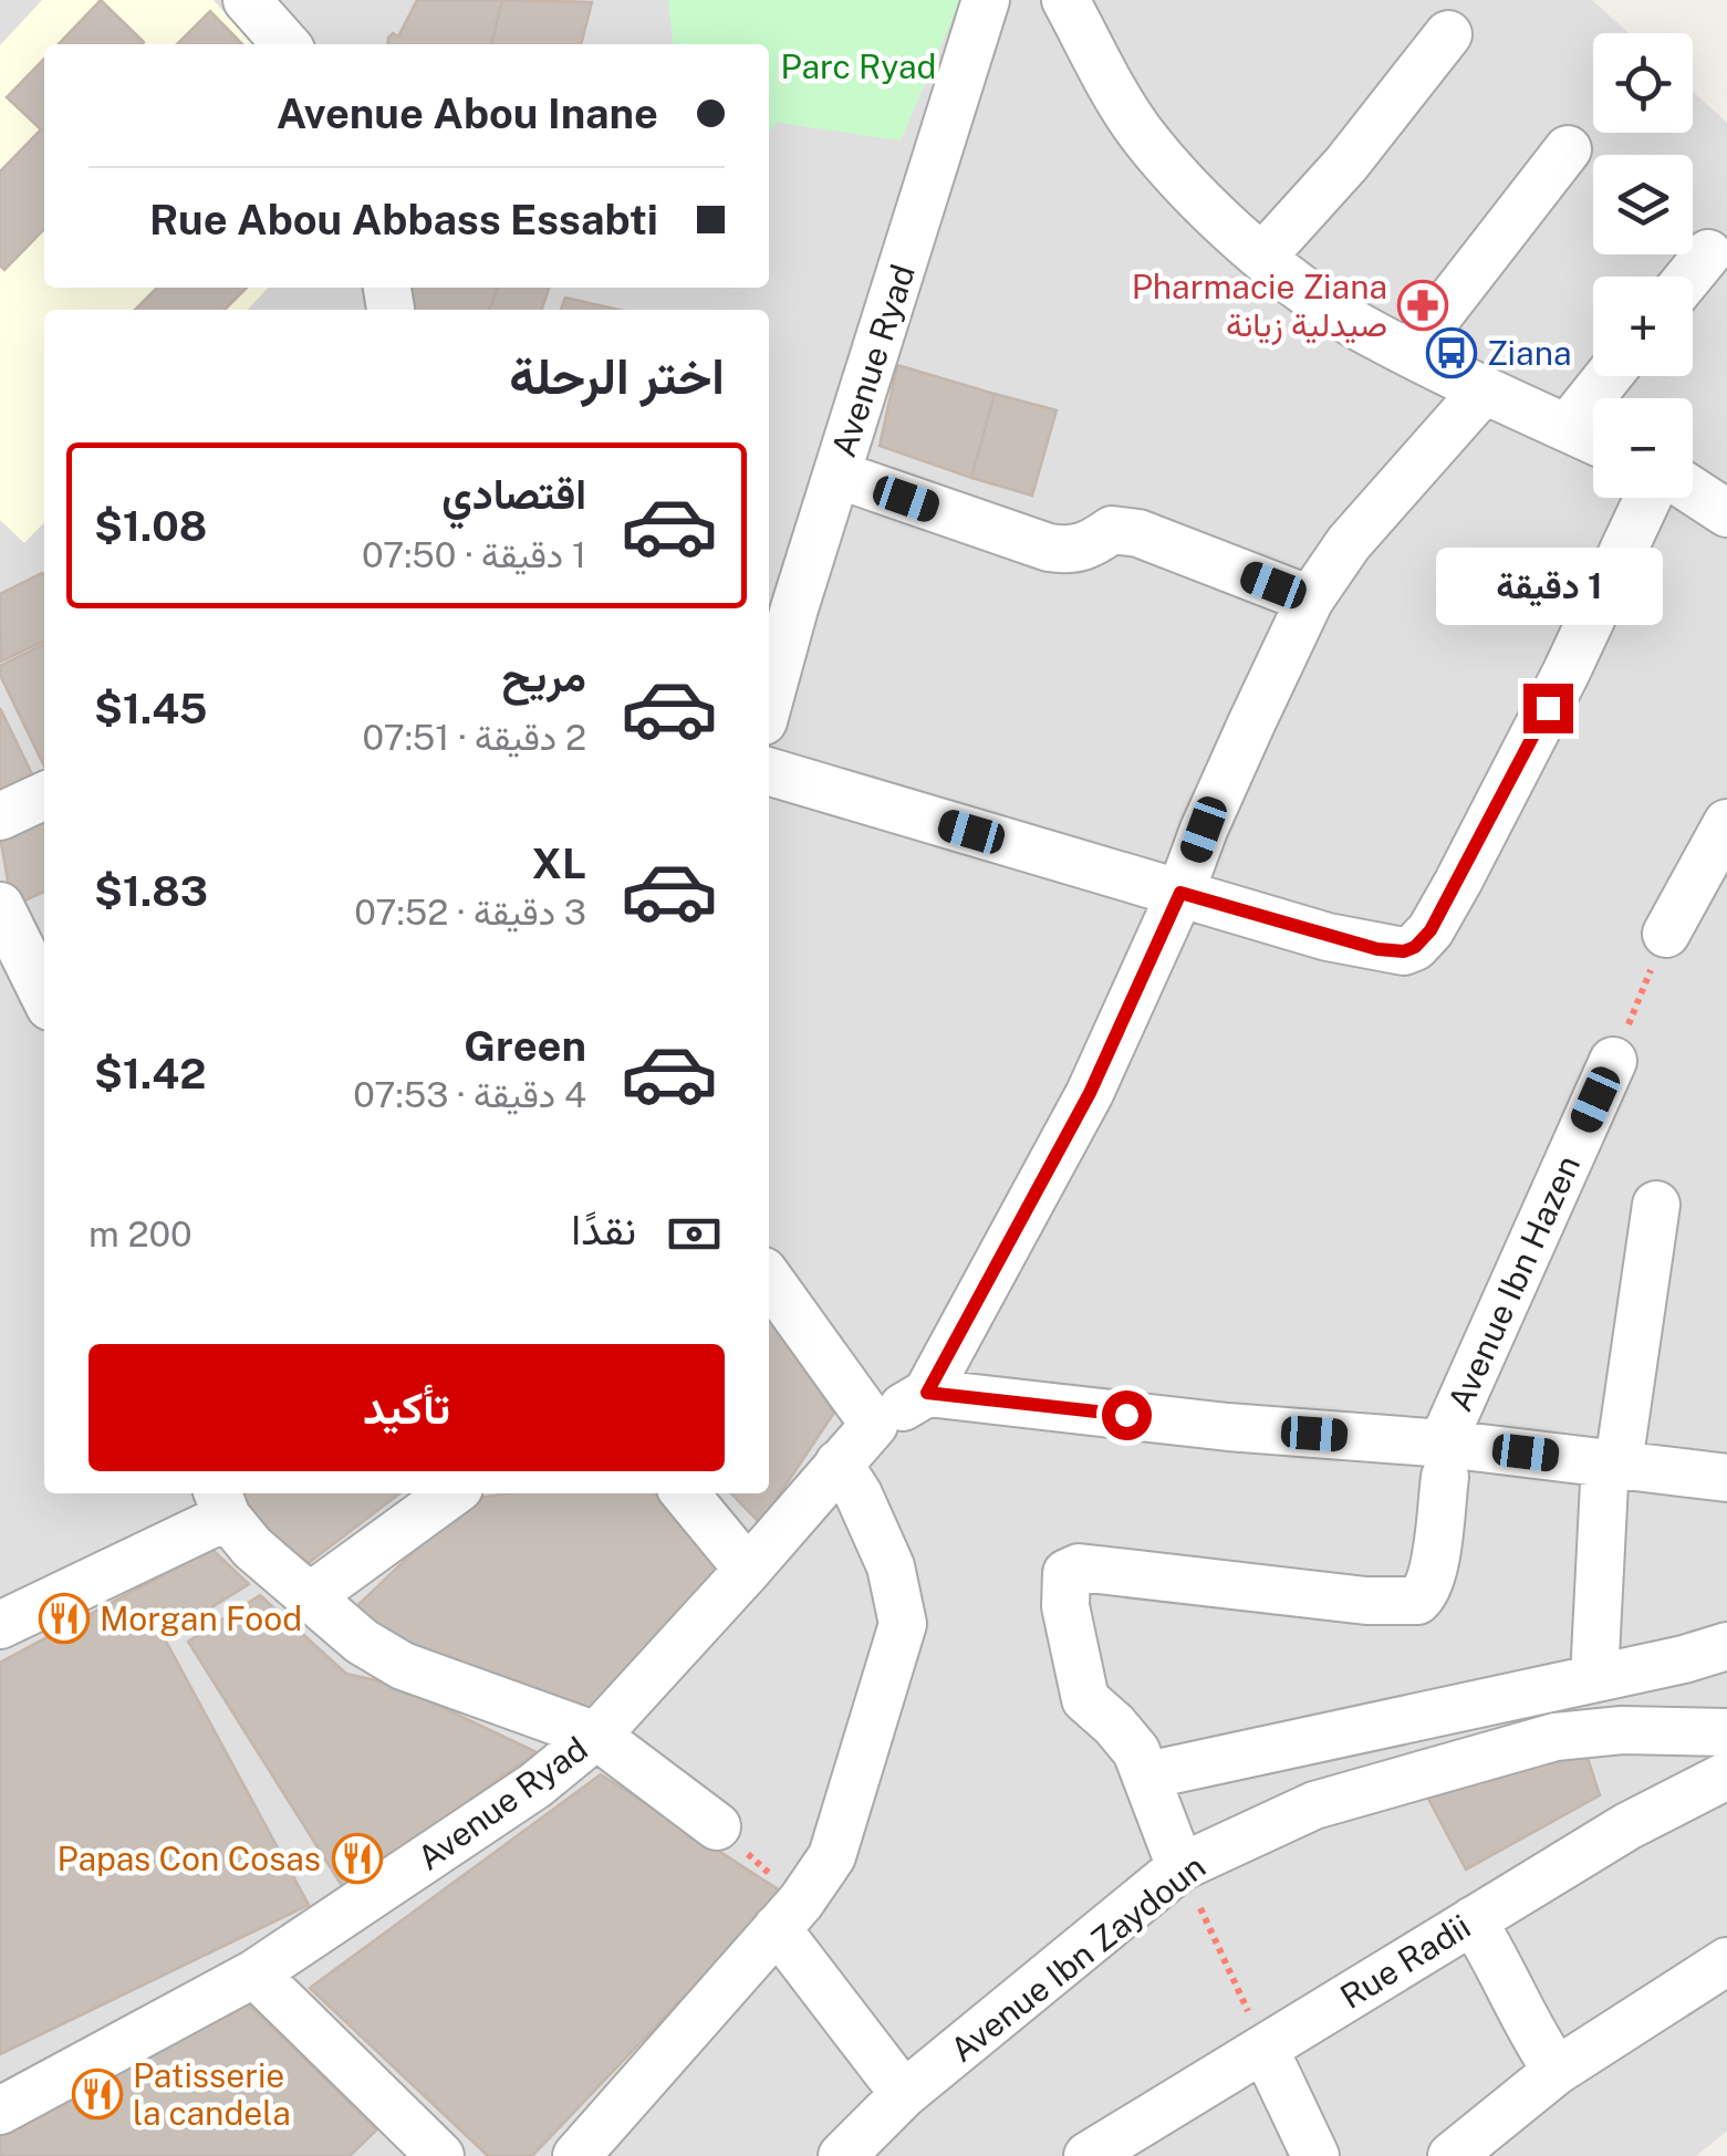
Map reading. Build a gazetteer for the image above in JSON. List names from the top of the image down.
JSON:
{
  "streets": {
    "street": [
      "Avenue Ryad",
      "Avenue Ibn Hazen",
      "Avenue Ibn Zaydoun",
      "Rue Radii"
    ]
  },
  "parks": ["Parc Ryad"],
  "places": {
    "pharmacy": ["Pharmacie Ziana صيدلية زيانة"],
    "bus stop": ["Ziana"],
    "restaurant": ["Morgan Food", "Papas Con Cosas", "Patisserie la candela"]
  },
  "page": {
    "map_buttons": ["+", "−"],
    "banner": ["Avenue Abou Inane", "Rue Abou Abbass Essabti"],
    "heading": "اختر الرحلة",
    "list": [
      {
        "name": "اقتصادي",
        "note": "1 دقيقة · 07:50",
        "value": "$1.08"
      },
      {
        "name": "مريح",
        "note": "2 دقيقة · 07:51",
        "value": "$1.45"
      },
      {
        "name": "XL",
        "note": "3 دقيقة · 07:52",
        "value": "$1.83"
      },
      {
        "name": "Green",
        "note": "4 دقيقة · 07:53",
        "value": "$1.42"
      }
    ],
    "bubble": "1 دقيقة",
    "pay": ["نقدًا", "200 m"],
    "buttons": "تأكيد"
  }
}
